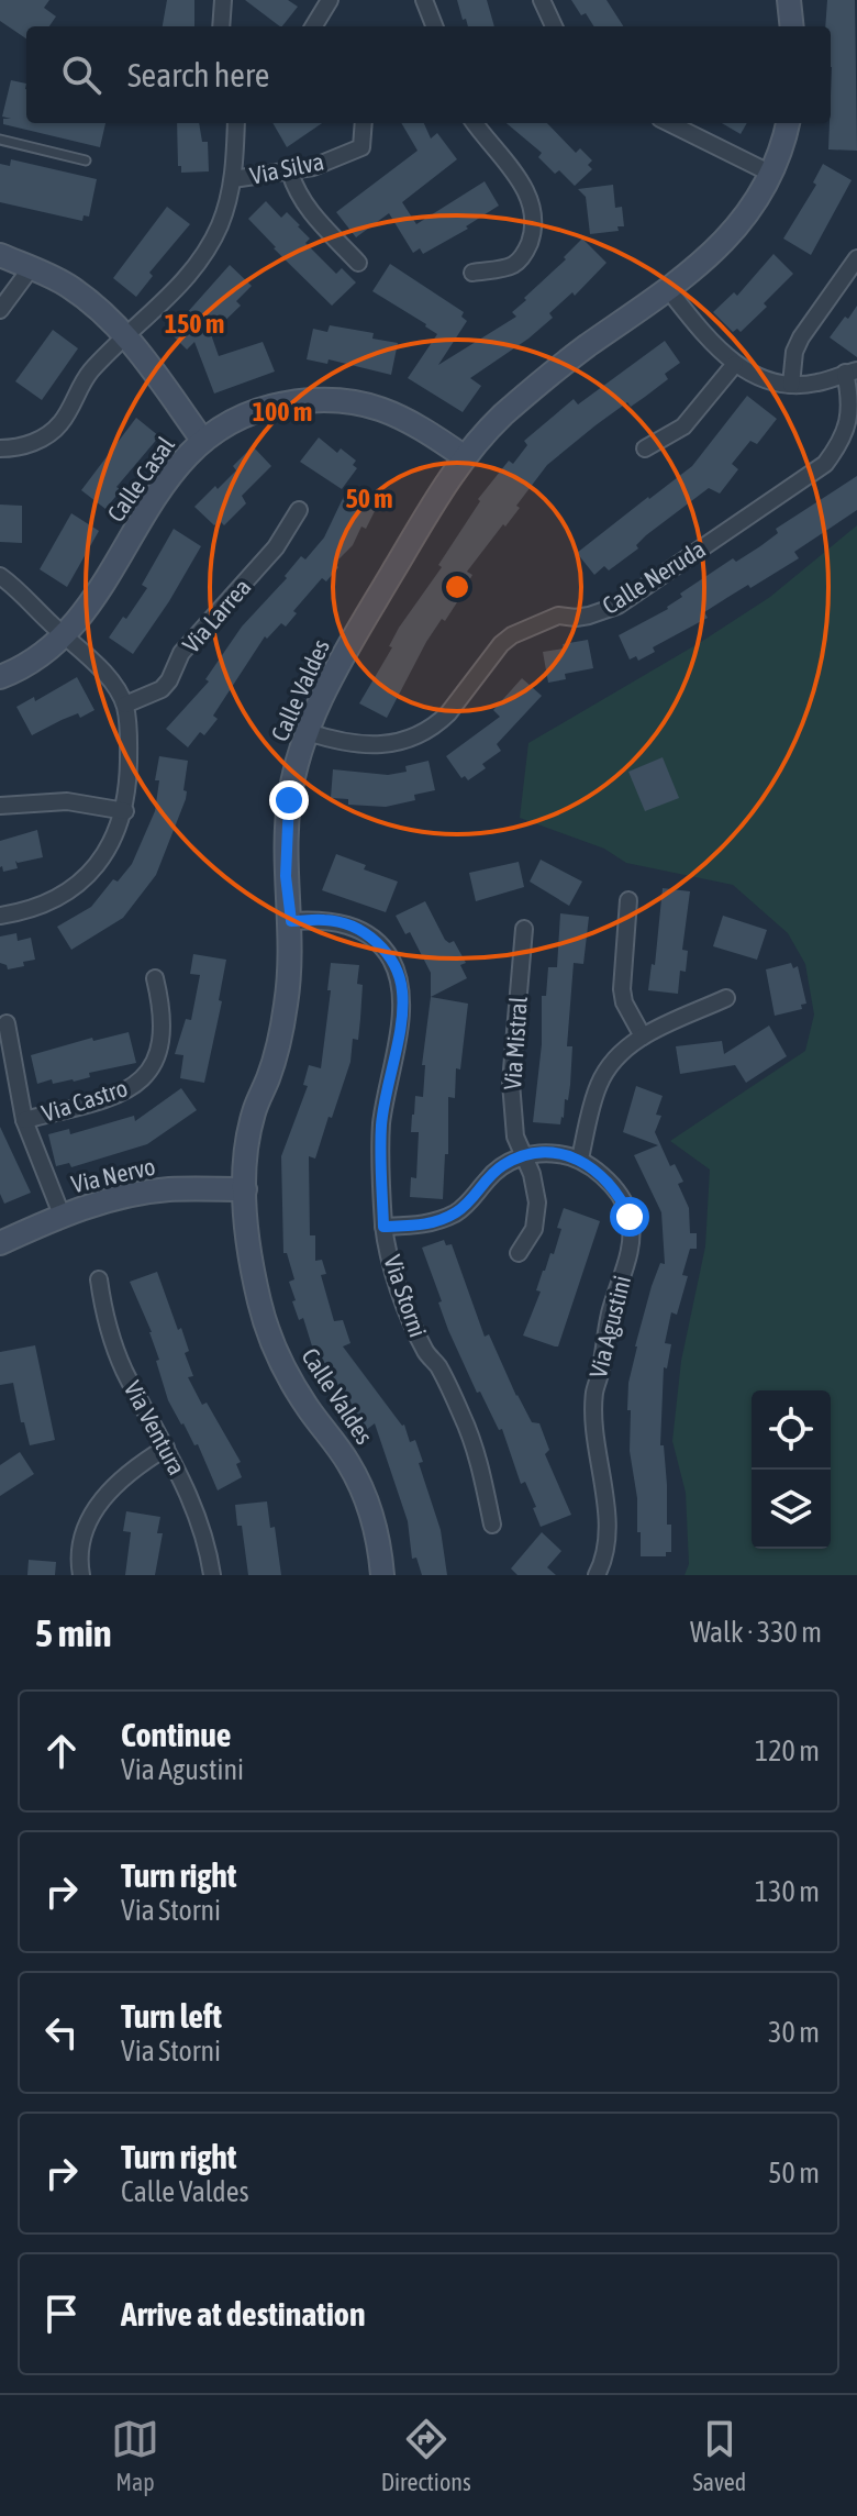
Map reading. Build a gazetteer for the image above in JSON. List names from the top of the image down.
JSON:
{
  "streets": {
    "street": [
      "Via Silva",
      "Calle Casal",
      "Calle Neruda",
      "Via Larrea",
      "Calle Valdes",
      "Via Mistral",
      "Via Castro",
      "Via Nervo",
      "Via Storni",
      "Via Agustini",
      "Via Ventura"
    ]
  },
  "crossings": [
    ["Calle Casal", "Calle Valdes"],
    ["Calle Neruda", "Calle Valdes"],
    ["Calle Valdes", "Via Nervo"],
    ["Calle Valdes", "Via Storni"]
  ],
  "page": {
    "search": "Search here",
    "heading": ["5 min", "Walk · 330 m"],
    "list": [
      ["Continue", "Via Agustini", "120 m"],
      ["Turn right", "Via Storni", "130 m"],
      ["Turn left", "Via Storni", "30 m"],
      ["Turn right", "Calle Valdes", "50 m"],
      "Arrive at destination"
    ],
    "nav": ["Map", "Directions", "Saved"]
  },
  "rings": ["150 m", "100 m", "50 m"]
}
